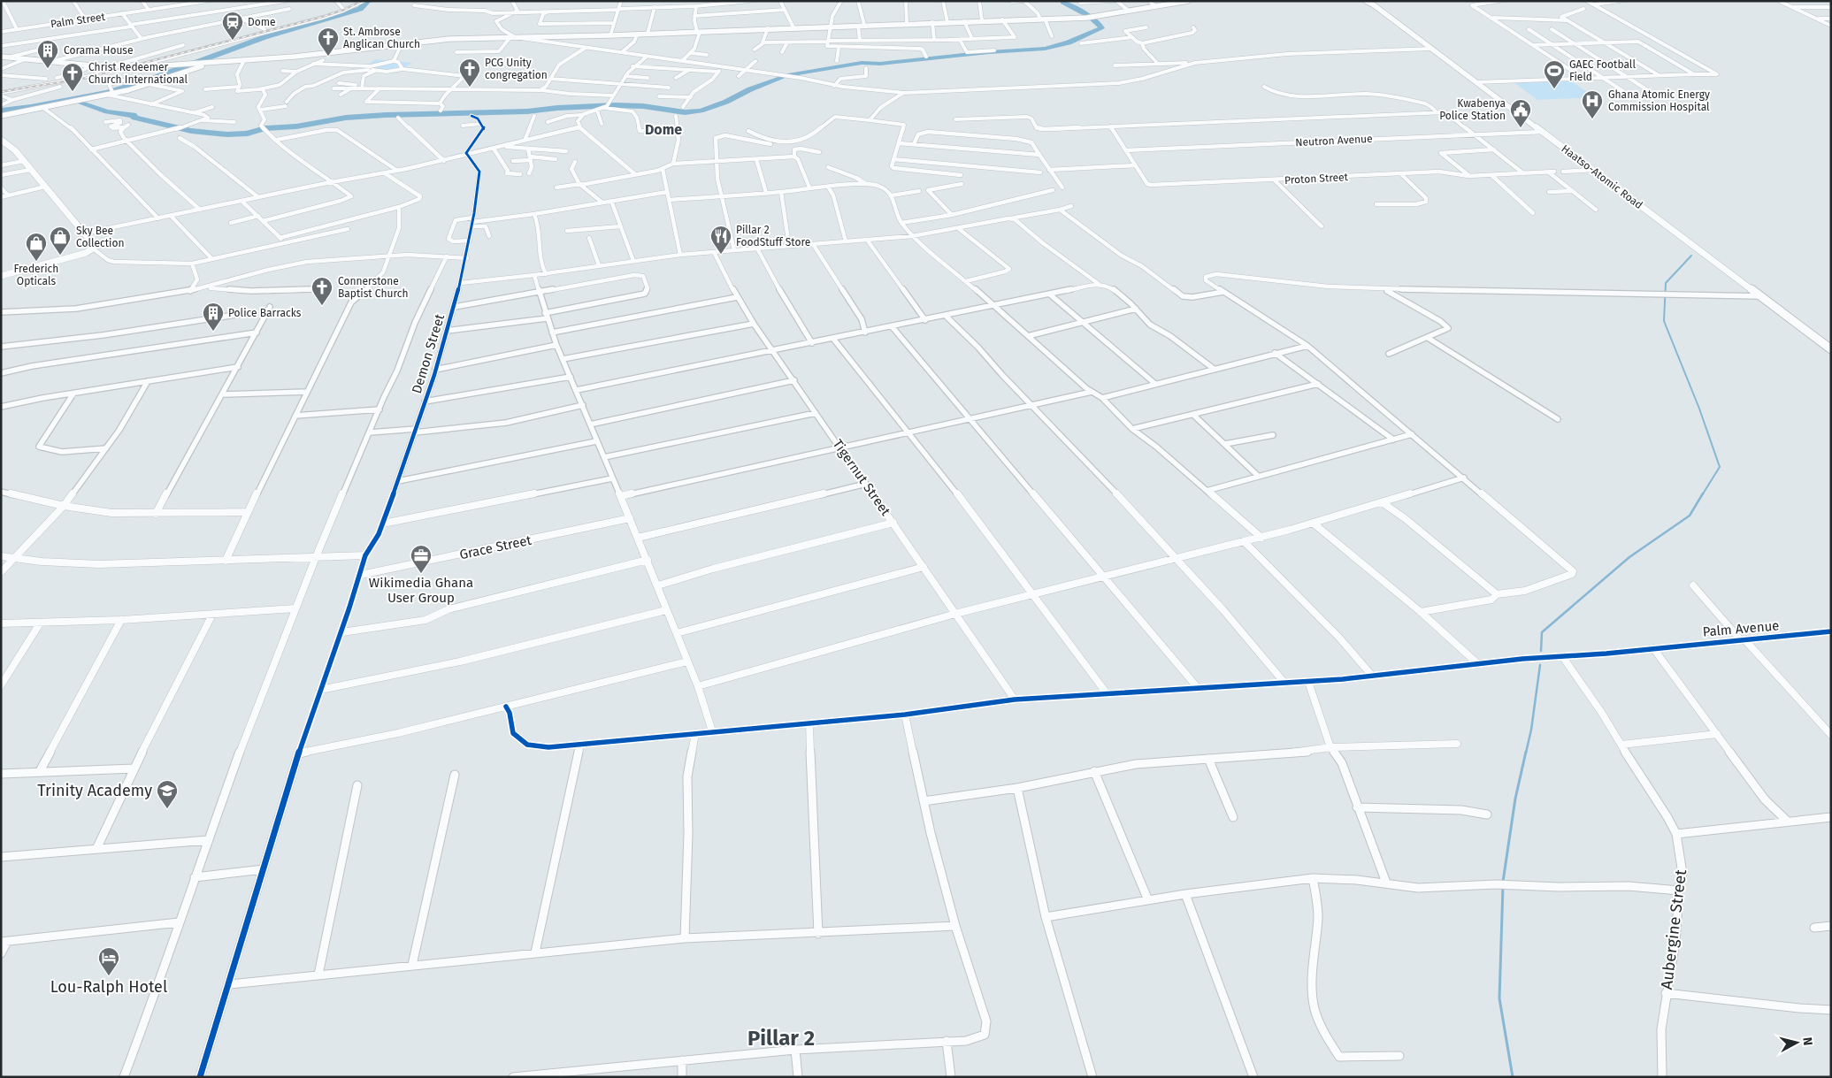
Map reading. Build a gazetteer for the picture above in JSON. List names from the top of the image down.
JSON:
{
  "streets": {
    "main road": ["Haatso-Atomic Road"],
    "street": [
      "Palm Street",
      "Neutron Avenue",
      "Proton Street",
      "Demon Street",
      "Tigernut Street",
      "Grace Street",
      "Palm Avenue",
      "Aubergine Street"
    ]
  },
  "crossings": [
    ["Neutron Avenue", "Haatso-Atomic Road"],
    ["Neutron Avenue", "Proton Street"],
    ["Demon Street", "Grace Street"],
    ["Tigernut Street", "Palm Avenue"],
    ["Palm Avenue", "Aubergine Street"]
  ],
  "districts": ["Dome", "Pillar 2"],
  "places": {
    "station": ["Dome"],
    "church": [
      "St. Ambrose Anglican Church",
      "PCG Unity congregation",
      "Christ Redeemer Church International",
      "Connerstone Baptist Church"
    ],
    "building": ["Corama House", "Police Barracks"],
    "sports": ["GAEC Football Field"],
    "hospital": ["Ghana Atomic Energy Commission Hospital"],
    "public building": ["Kwabenya Police Station"],
    "restaurant": ["Pillar 2 FoodStuff Store"],
    "shop": ["Sky Bee Collection", "Frederich Opticals"],
    "office": ["Wikimedia Ghana User Group"],
    "school or university": ["Trinity Academy"],
    "hotel": ["Lou-Ralph Hotel"]
  },
  "north": "right"
}
